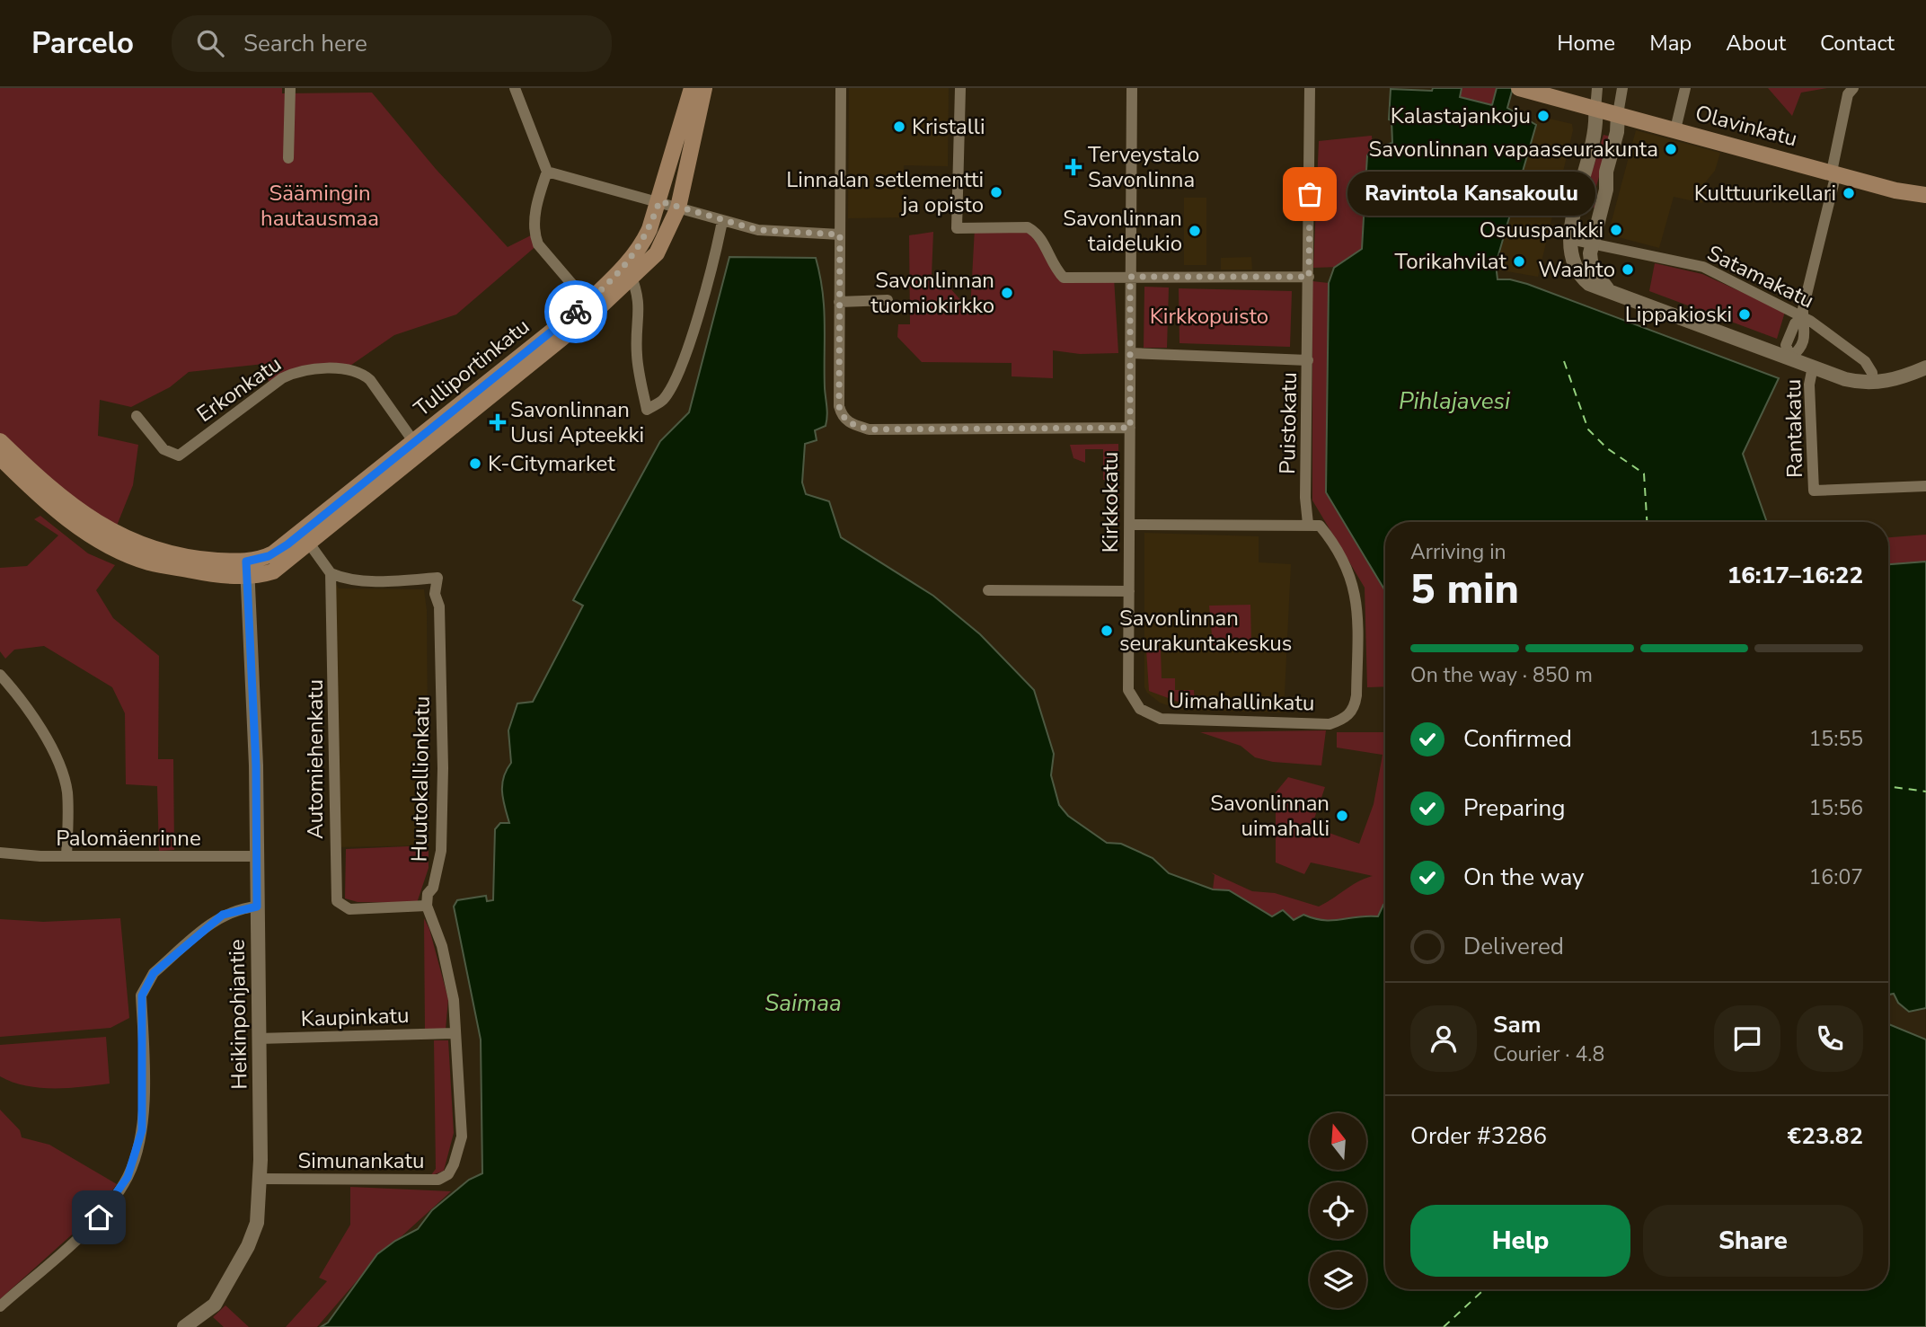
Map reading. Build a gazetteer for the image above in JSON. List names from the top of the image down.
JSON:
{
  "streets": {
    "main road": ["Olavinkatu", "Tulliportinkatu"],
    "street": [
      "Satamakatu",
      "Erkonkatu",
      "Puistokatu",
      "Rantakatu",
      "Kirkkokatu",
      "Uimahallinkatu",
      "Automiehenkatu",
      "Huutokallionkatu",
      "Palomäenrinne",
      "Heikinpohjantie",
      "Kaupinkatu",
      "Simunankatu"
    ]
  },
  "crossings": [
    ["Tulliportinkatu", "Erkonkatu"],
    ["Tulliportinkatu", "Heikinpohjantie"],
    ["Puistokatu", "Uimahallinkatu"],
    ["Kirkkokatu", "Uimahallinkatu"],
    ["Automiehenkatu", "Huutokallionkatu"],
    ["Palomäenrinne", "Heikinpohjantie"],
    ["Heikinpohjantie", "Kaupinkatu"],
    ["Heikinpohjantie", "Simunankatu"],
    ["Kaupinkatu", "Simunankatu"]
  ],
  "water": ["Pihlajavesi", "Saimaa"],
  "parks": ["Säämingin hautausmaa", "Kirkkopuisto"],
  "places": {
    "other": [
      "Kalastajankoju",
      "Kristalli",
      "Savonlinnan vapaaseurakunta",
      "Linnalan setlementti ja opisto",
      "Kulttuurikellari",
      "Ravintola Kansakoulu",
      "Osuuspankki",
      "Savonlinnan taidelukio",
      "Torikahvilat",
      "Waahto",
      "Savonlinnan tuomiokirkko",
      "Lippakioski",
      "K-Citymarket",
      "Savonlinnan seurakuntakeskus",
      "Savonlinnan uimahalli"
    ],
    "health": ["Terveystalo Savonlinna", "Savonlinnan Uusi Apteekki"]
  },
  "north": "top",
  "page": {
    "header": "Parcelo",
    "search": "Search here",
    "nav": [
      "Home",
      "Map",
      "About",
      "Contact"
    ],
    "bubble": "Ravintola Kansakoulu",
    "heading": ["5 min", "Arriving in", "16:17–16:22"],
    "panel": [
      "Sam",
      "Courier · 4.8",
      "Order #3286",
      "€23.82"
    ],
    "bar": "On the way · 850 m",
    "list": [
      ["Confirmed", "15:55"],
      ["Preparing", "15:56"],
      ["On the way", "16:07"],
      "Delivered"
    ],
    "buttons": ["Help", "Share"]
  }
}
